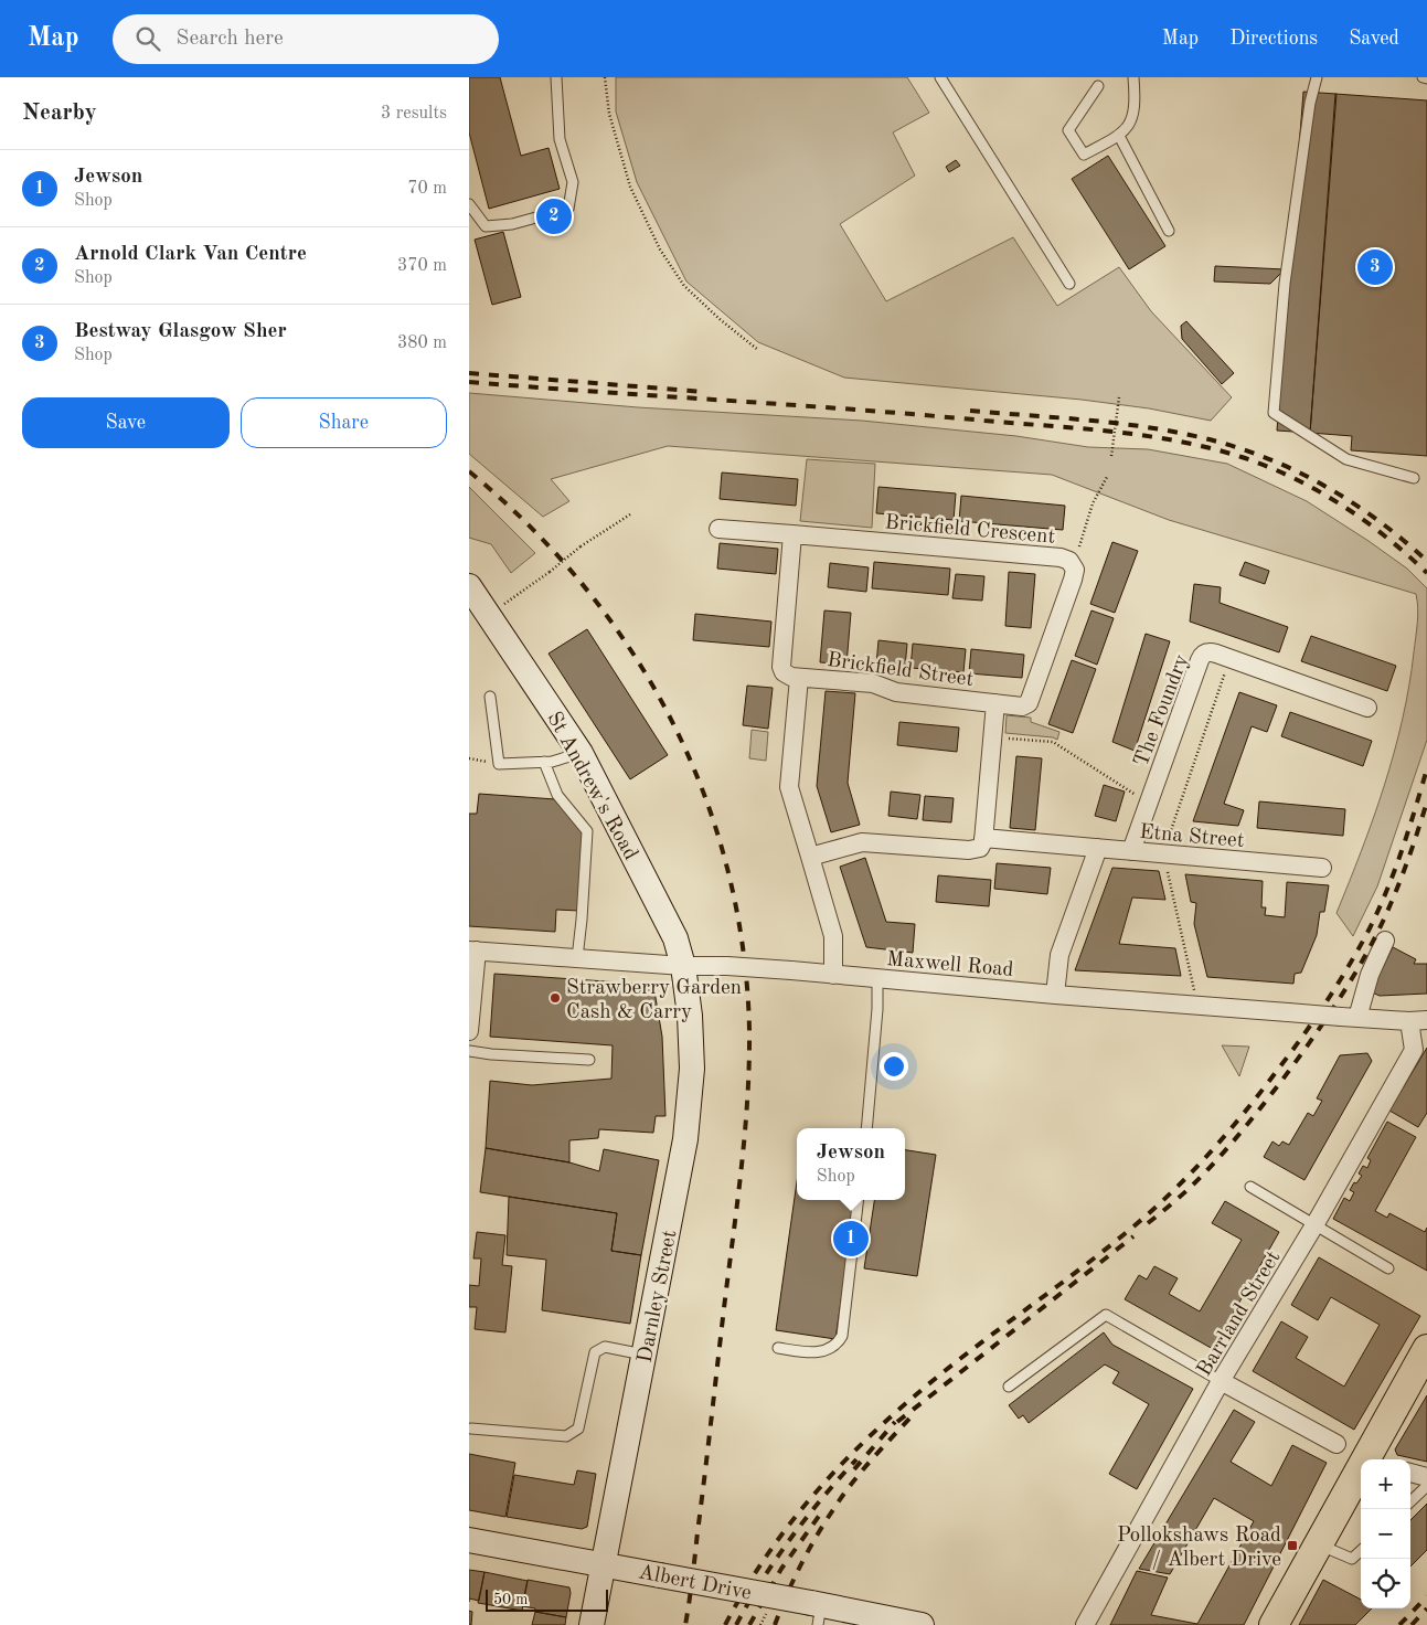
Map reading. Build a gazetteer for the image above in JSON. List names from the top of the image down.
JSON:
{
  "streets": {
    "street": [
      "Brickfield Crescent",
      "Brickfield Street",
      "The Foundry",
      "St Andrew's Road",
      "Etna Street",
      "Maxwell Road",
      "Darnley Street",
      "Barrland Street",
      "Albert Drive"
    ]
  },
  "crossings": [
    ["Brickfield Crescent", "Brickfield Street"],
    ["The Foundry", "Etna Street"],
    ["St Andrew's Road", "Maxwell Road"],
    ["St Andrew's Road", "Darnley Street"],
    ["Maxwell Road", "Darnley Street"],
    ["Maxwell Road", "Barrland Street"],
    ["Darnley Street", "Albert Drive"]
  ],
  "places": {
    "other": ["Strawberry Garden Cash & Carry"],
    "transit": ["Pollokshaws Road / Albert Drive"]
  },
  "scale_bar": "50 m",
  "page": {
    "header": "Map",
    "search": "Search here",
    "nav": ["Map", "Directions", "Saved"],
    "heading": ["Nearby", "3 results"],
    "list": [
      {
        "mark": "1",
        "name": "Jewson",
        "note": "Shop",
        "value": "70 m"
      },
      {
        "mark": "2",
        "name": "Arnold Clark Van Centre",
        "note": "Shop",
        "value": "370 m"
      },
      {
        "mark": "3",
        "name": "Bestway Glasgow Sher",
        "note": "Shop",
        "value": "380 m"
      }
    ],
    "pins": ["2", "3", "1"],
    "buttons": ["Save", "Share"],
    "popup": ["Jewson", "Shop"],
    "map_buttons": ["+", "−"],
    "scale": "50 m"
  }
}
